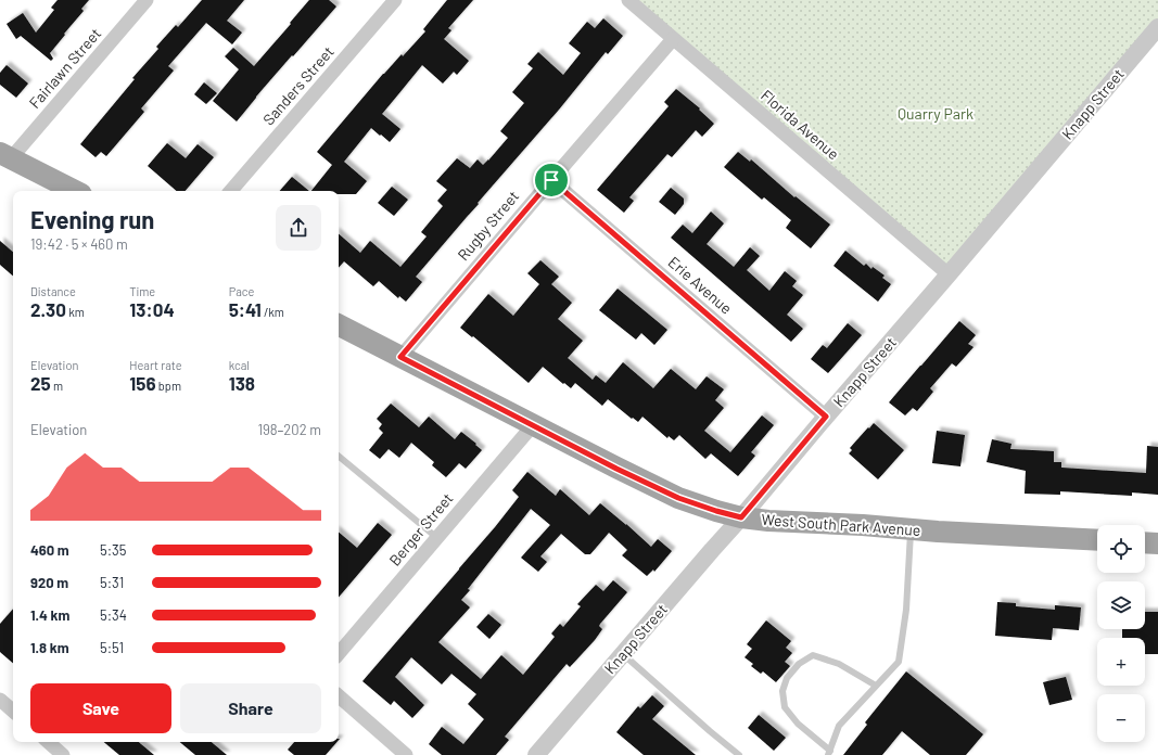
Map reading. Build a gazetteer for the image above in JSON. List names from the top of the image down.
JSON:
{
  "streets": {
    "main road": ["West South Park Avenue"],
    "street": [
      "Fairlawn Street",
      "Sanders Street",
      "Knapp Street",
      "Florida Avenue",
      "Rugby Street",
      "Erie Avenue",
      "Berger Street"
    ]
  },
  "crossings": [
    ["Knapp Street", "Florida Avenue"],
    ["Knapp Street", "Erie Avenue"],
    ["Knapp Street", "West South Park Avenue"],
    ["Florida Avenue", "Rugby Street"],
    ["Rugby Street", "Erie Avenue"],
    ["Rugby Street", "West South Park Avenue"],
    ["West South Park Avenue", "Berger Street"]
  ],
  "parks": ["Quarry Park"],
  "page": {
    "heading": ["Evening run", "19:42 · 5 × 460 m"],
    "stats": [
      ["Distance", "2.30 km"],
      ["Time", "13:04"],
      ["Pace", "5:41 /km"],
      ["Elevation", "25 m"],
      ["Heart rate", "156 bpm"],
      ["kcal", "138"]
    ],
    "chart": ["Elevation", "198–202 m"],
    "map_buttons": ["+", "−"],
    "list": [
      {
        "name": "460 m",
        "note": "5:35"
      },
      {
        "name": "920 m",
        "note": "5:31"
      },
      {
        "name": "1.4 km",
        "note": "5:34"
      },
      {
        "name": "1.8 km",
        "note": "5:51"
      }
    ],
    "buttons": ["Save", "Share"]
  }
}
